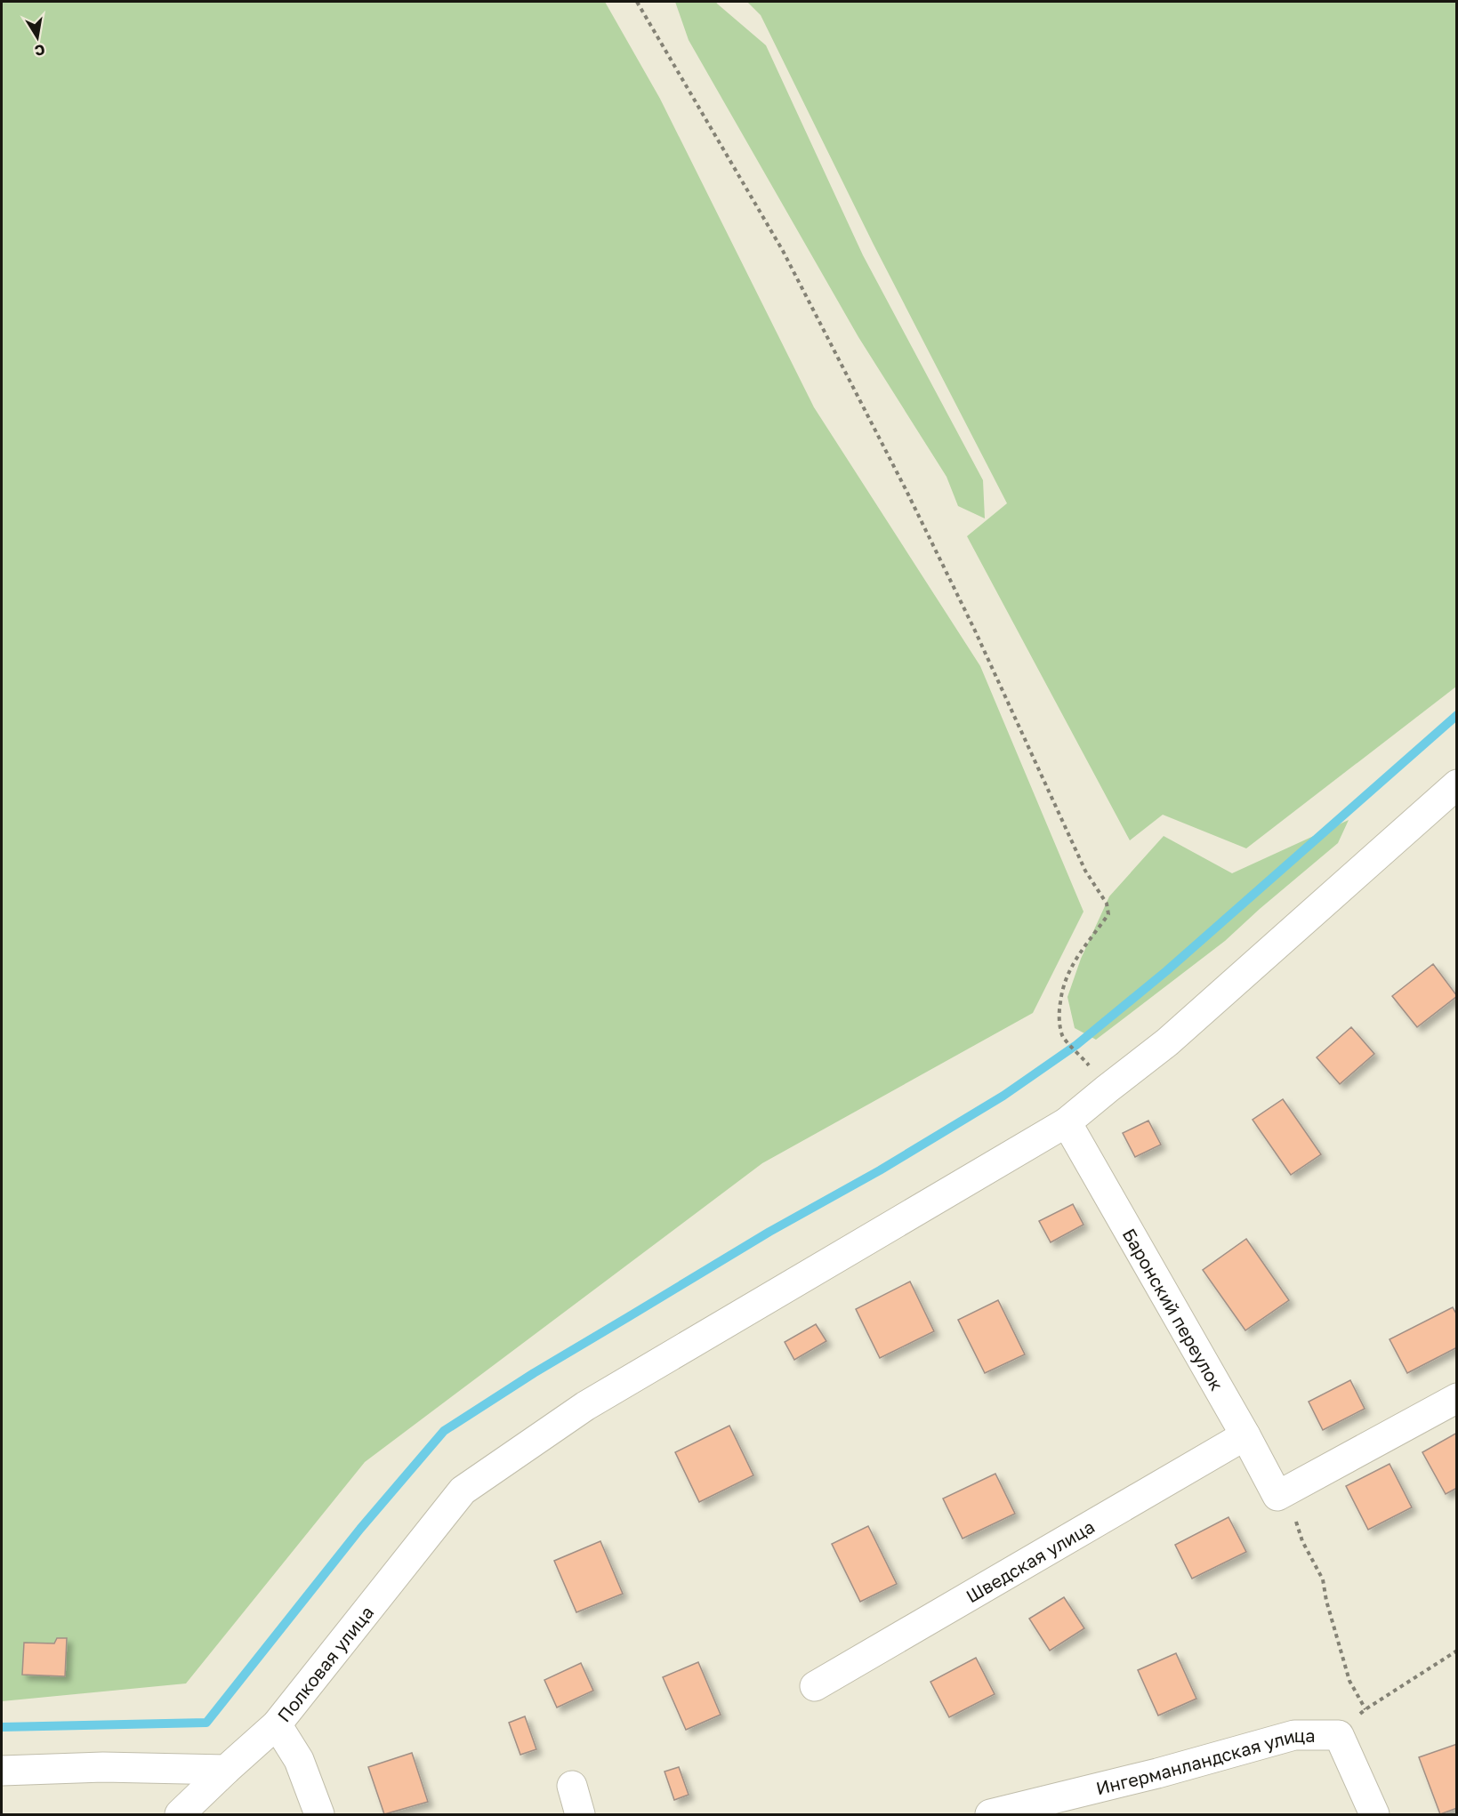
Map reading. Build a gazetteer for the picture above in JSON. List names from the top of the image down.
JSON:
{
  "streets": {
    "street": [
      "Баронский переулок",
      "Шведская улица",
      "Полковая улица",
      "Ингерманландская улица"
    ]
  },
  "crossings": [
    ["Баронский переулок", "Шведская улица"],
    ["Баронский переулок", "Полковая улица"]
  ],
  "north": "bottom"
}
